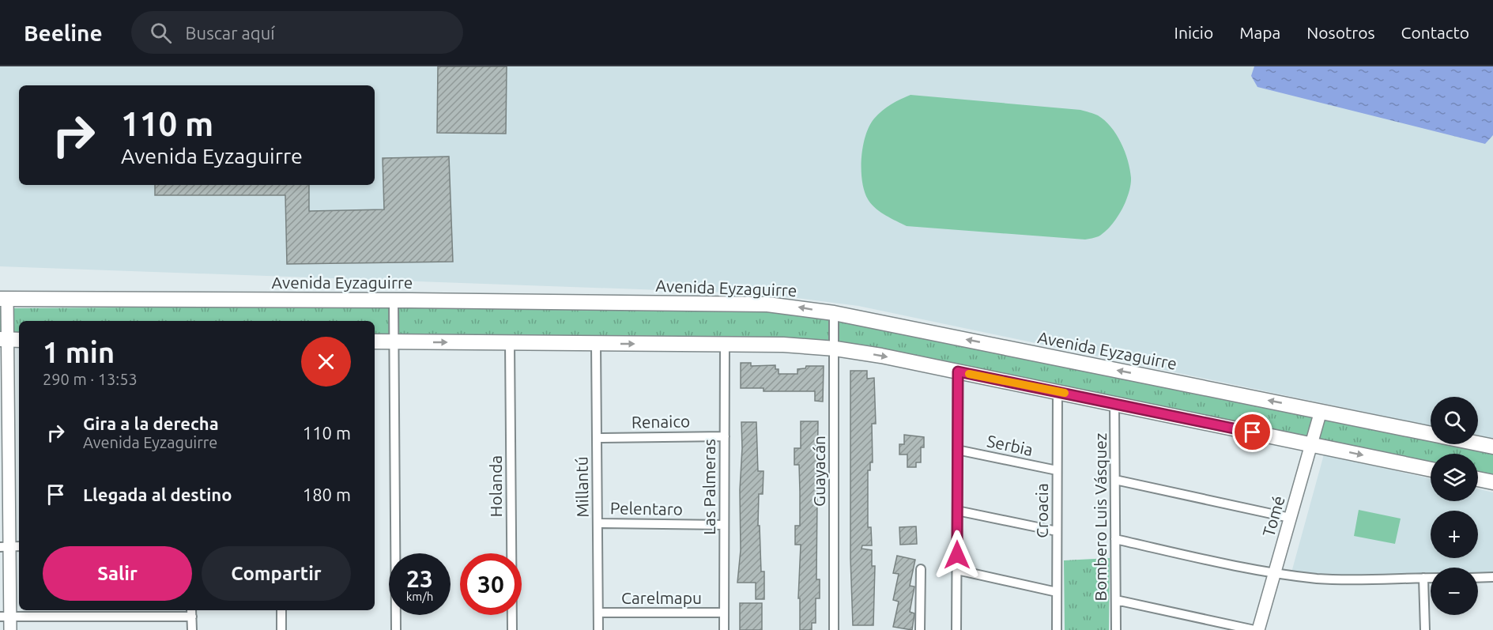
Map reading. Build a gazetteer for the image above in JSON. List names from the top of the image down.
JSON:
{
  "streets": {
    "main road": ["Avenida Eyzaguirre"],
    "street": [
      "Renaico",
      "Serbia",
      "Guayacán",
      "Holanda",
      "Millantú",
      "Las Palmeras",
      "Pelentaro",
      "Croacia",
      "Tomé",
      "Bombero Luis Vásquez",
      "Carelmapu"
    ]
  },
  "crossings": [
    ["Avenida Eyzaguirre", "Guayacán"],
    ["Avenida Eyzaguirre", "Tomé"],
    ["Renaico", "Millantú"],
    ["Renaico", "Las Palmeras"],
    ["Serbia", "Croacia"],
    ["Millantú", "Pelentaro"],
    ["Millantú", "Carelmapu"],
    ["Las Palmeras", "Pelentaro"],
    ["Las Palmeras", "Carelmapu"]
  ],
  "page": {
    "header": "Beeline",
    "search": "Buscar aquí",
    "nav": [
      "Inicio",
      "Mapa",
      "Nosotros",
      "Contacto"
    ],
    "turn": ["110 m", "Avenida Eyzaguirre"],
    "heading": ["1 min", "290 m · 13:53"],
    "map_buttons": ["+", "−"],
    "list": [
      {
        "name": "Gira a la derecha",
        "note": "Avenida Eyzaguirre",
        "value": "110 m"
      },
      {
        "name": "Llegada al destino",
        "value": "180 m"
      }
    ],
    "buttons": ["Salir", "Compartir"],
    "speed": "23 km/h",
    "limit": "30"
  }
}
